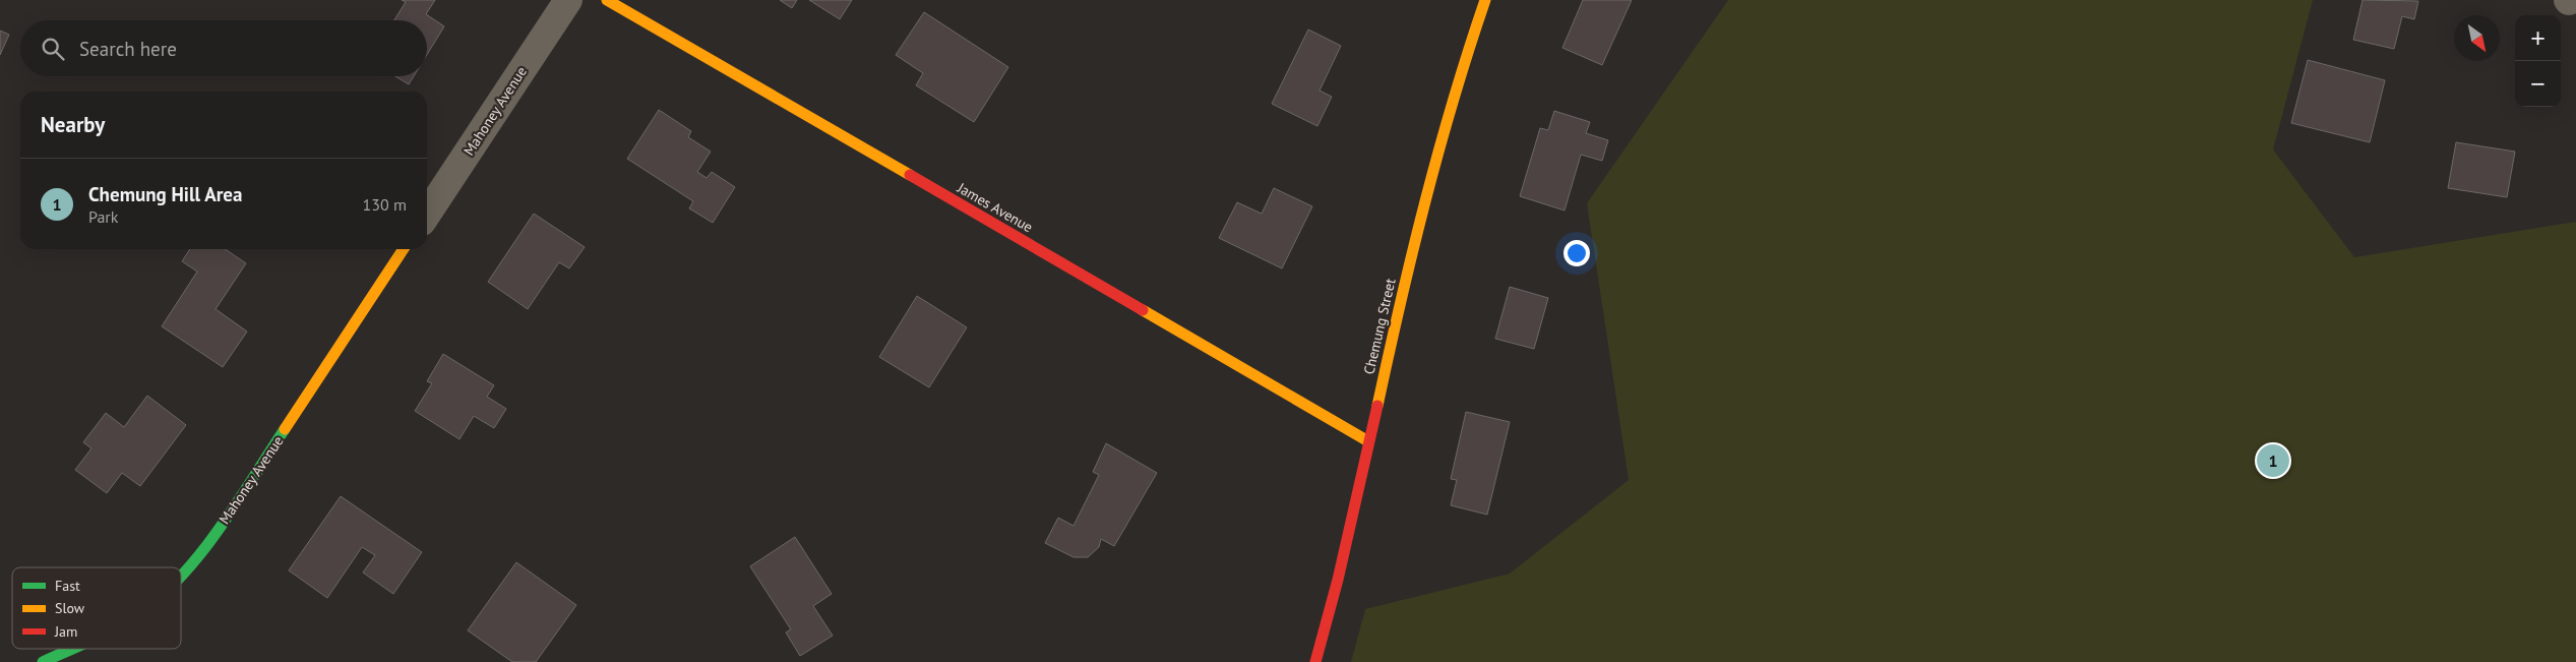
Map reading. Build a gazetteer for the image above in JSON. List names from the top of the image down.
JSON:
{
  "streets": {
    "street": ["Mahoney Avenue", "James Avenue", "Chemung Street"]
  },
  "crossings": [
    ["James Avenue", "Chemung Street"]
  ],
  "legend": ["Fast", "Slow", "Jam"],
  "north": "bottom right",
  "page": {
    "map_buttons": ["+", "−"],
    "search": "Search here",
    "heading": "Nearby",
    "list": [
      {
        "mark": "1",
        "name": "Chemung Hill Area",
        "note": "Park",
        "value": "130 m"
      }
    ],
    "pins": "1"
  }
}
